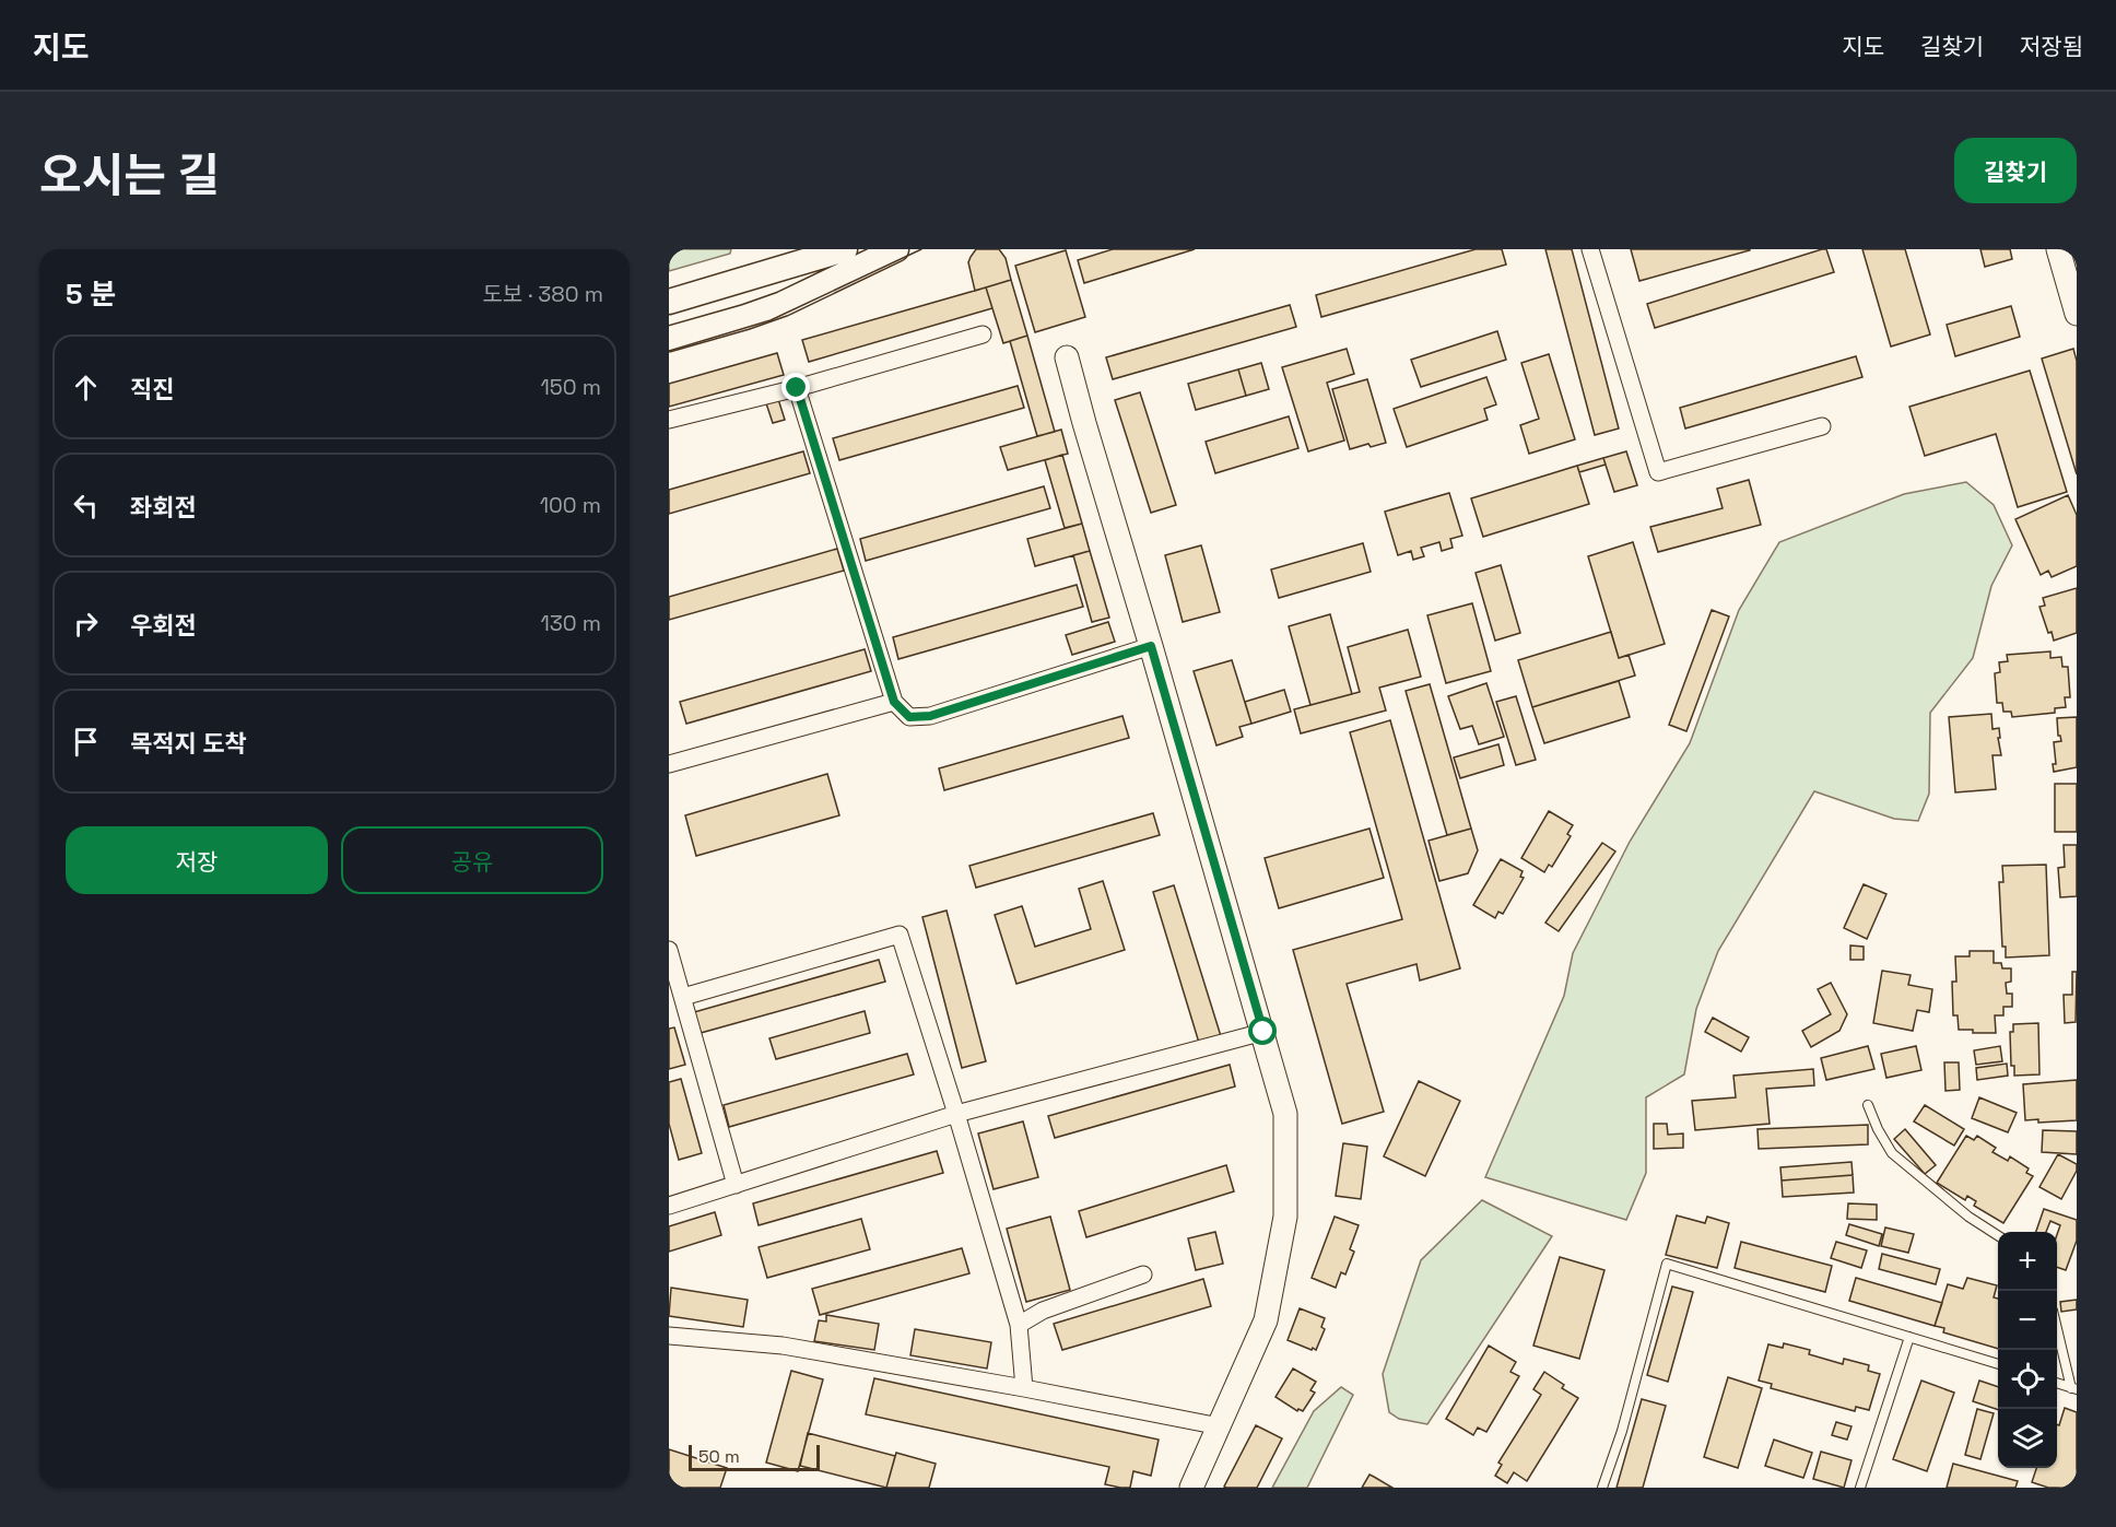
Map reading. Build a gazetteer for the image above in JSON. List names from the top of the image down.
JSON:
{
  "scale_bar": "50 m",
  "page": {
    "header": "지도",
    "nav": ["지도", "길찾기", "저장됨"],
    "title": "오시는 길",
    "buttons": [
      "길찾기",
      ["저장", "공유"]
    ],
    "heading": ["5 분", "도보 · 380 m"],
    "list": [
      ["직진", "150 m"],
      ["좌회전", "100 m"],
      ["우회전", "130 m"],
      "목적지 도착"
    ],
    "map_buttons": ["+", "−"],
    "scale": "50 m"
  }
}
